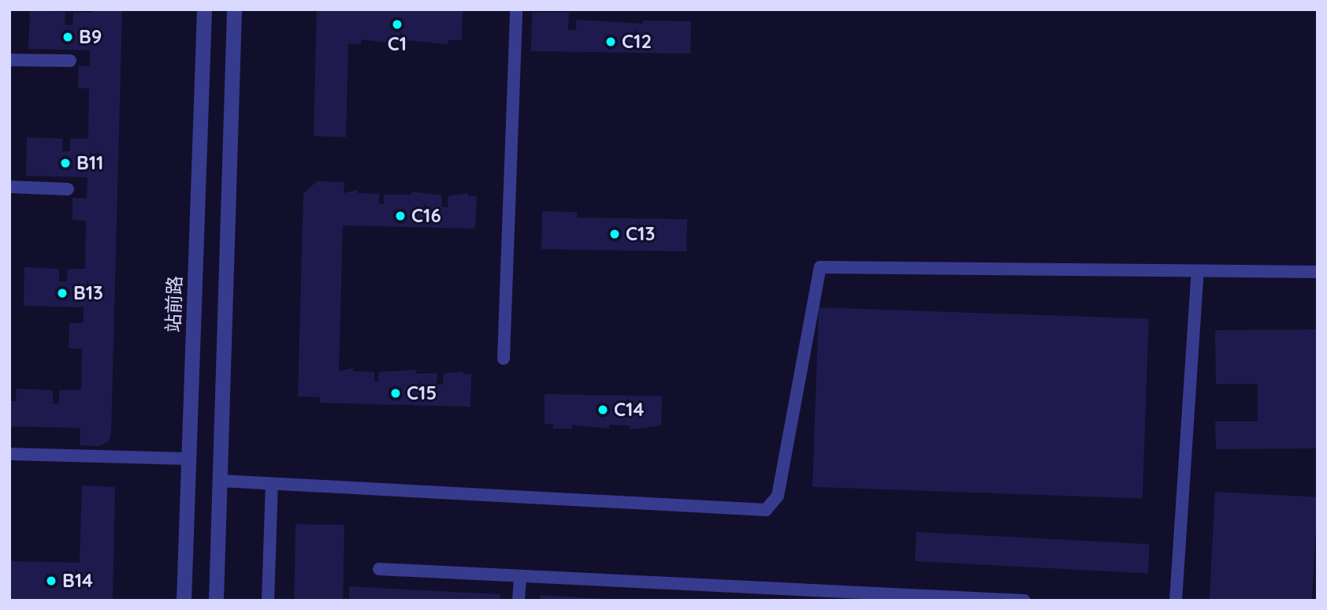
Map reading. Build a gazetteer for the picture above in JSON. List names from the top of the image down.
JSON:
{
  "streets": {
    "street": ["站前路"]
  },
  "places": [
    "C1",
    "B9",
    "C12",
    "B11",
    "C16",
    "C13",
    "B13",
    "C15",
    "C14",
    "B14"
  ]
}
